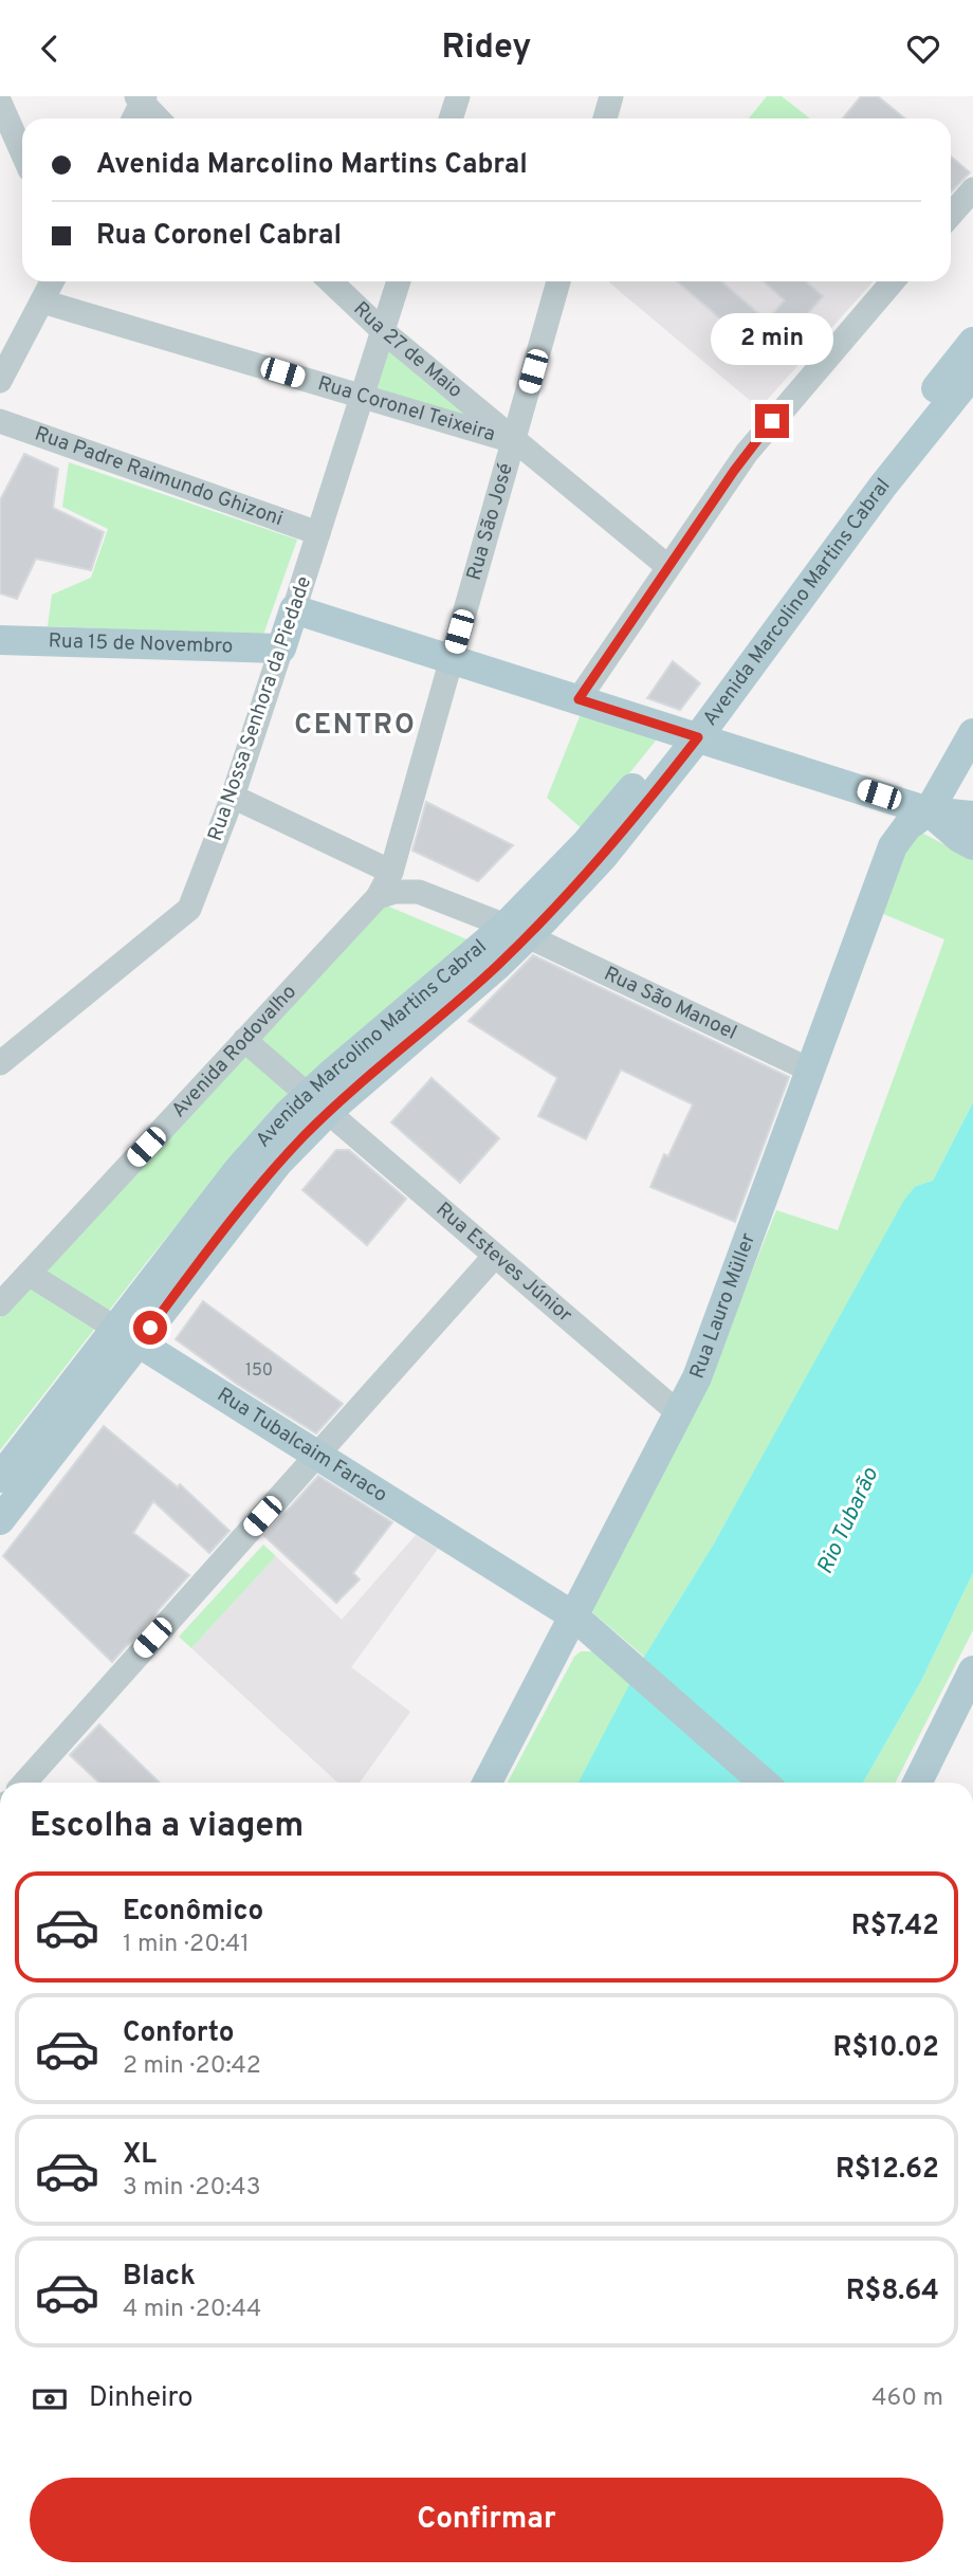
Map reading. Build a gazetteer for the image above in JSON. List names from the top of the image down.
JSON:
{
  "streets": {
    "main road": [
      "Avenida Marcolino Martins Cabral",
      "Rua 15 de Novembro",
      "Rua Nossa Senhora da Piedade",
      "Rua Lauro Müller",
      "Rua Tubalcaim Faraco"
    ],
    "street": [
      "Rua 27 de Maio",
      "Rua Coronel Teixeira",
      "Rua Padre Raimundo Ghizoni",
      "Rua São José",
      "Rua São Manoel",
      "Avenida Rodovalho",
      "Rua Esteves Júnior"
    ]
  },
  "crossings": [
    ["Rua 27 de Maio", "Rua Coronel Teixeira"],
    ["Rua 27 de Maio", "Rua São José"],
    ["Rua 27 de Maio", "Rua Nossa Senhora da Piedade"],
    ["Rua Coronel Teixeira", "Rua São José"],
    ["Rua Coronel Teixeira", "Rua Nossa Senhora da Piedade"],
    ["Rua Padre Raimundo Ghizoni", "Rua Nossa Senhora da Piedade"],
    ["Rua São José", "Rua São Manoel"],
    ["Rua São José", "Avenida Rodovalho"],
    ["Avenida Marcolino Martins Cabral", "Rua São Manoel"],
    ["Avenida Marcolino Martins Cabral", "Rua Esteves Júnior"],
    ["Avenida Marcolino Martins Cabral", "Rua Tubalcaim Faraco"],
    ["Rua 15 de Novembro", "Rua Nossa Senhora da Piedade"],
    ["Rua São Manoel", "Avenida Rodovalho"],
    ["Rua São Manoel", "Rua Lauro Müller"],
    ["Avenida Rodovalho", "Rua Esteves Júnior"],
    ["Avenida Rodovalho", "Rua Tubalcaim Faraco"],
    ["Rua Esteves Júnior", "Rua Lauro Müller"],
    ["Rua Lauro Müller", "Rua Tubalcaim Faraco"]
  ],
  "districts": ["CENTRO"],
  "water": ["Rio Tubarão"],
  "house_numbers": ["150"],
  "page": {
    "header": "Ridey",
    "banner": ["Avenida Marcolino Martins Cabral", "Rua Coronel Cabral"],
    "bubble": "2 min",
    "heading": "Escolha a viagem",
    "list": [
      {
        "name": "Econômico",
        "note": "1 min · 20:41",
        "value": "R$7.42"
      },
      {
        "name": "Conforto",
        "note": "2 min · 20:42",
        "value": "R$10.02"
      },
      {
        "name": "XL",
        "note": "3 min · 20:43",
        "value": "R$12.62"
      },
      {
        "name": "Black",
        "note": "4 min · 20:44",
        "value": "R$8.64"
      }
    ],
    "pay": ["Dinheiro", "460 m"],
    "buttons": "Confirmar"
  }
}
